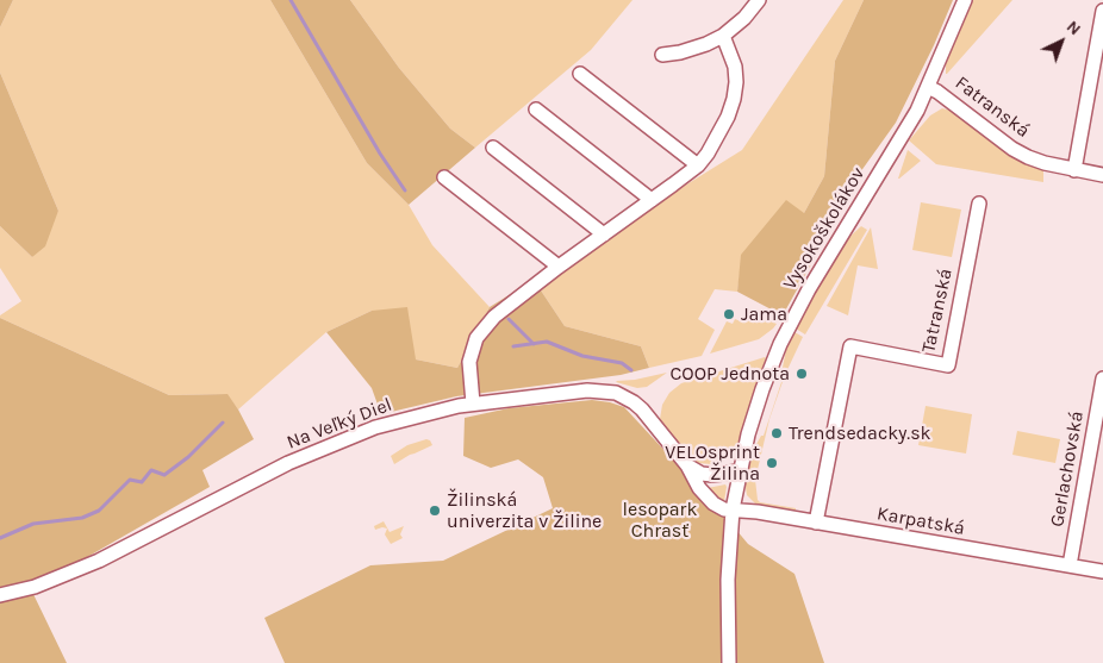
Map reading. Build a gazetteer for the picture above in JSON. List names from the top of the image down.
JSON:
{
  "streets": {
    "street": [
      "Fatranská",
      "Vysokoškolákov",
      "Tatranská",
      "Na Veľký Diel",
      "Gerlachovská",
      "Karpatská"
    ]
  },
  "crossings": [
    ["Fatranská", "Vysokoškolákov"],
    ["Vysokoškolákov", "Na Veľký Diel"],
    ["Vysokoškolákov", "Karpatská"],
    ["Tatranská", "Karpatská"],
    ["Na Veľký Diel", "Karpatská"],
    ["Gerlachovská", "Karpatská"]
  ],
  "parks": ["lesopark Chrasť"],
  "places": [
    "Jama",
    "COOP Jednota",
    "Trendsedacky.sk",
    "VELOsprint Žilina",
    "Žilinská univerzita v Žiline"
  ],
  "north": "top right"
}
